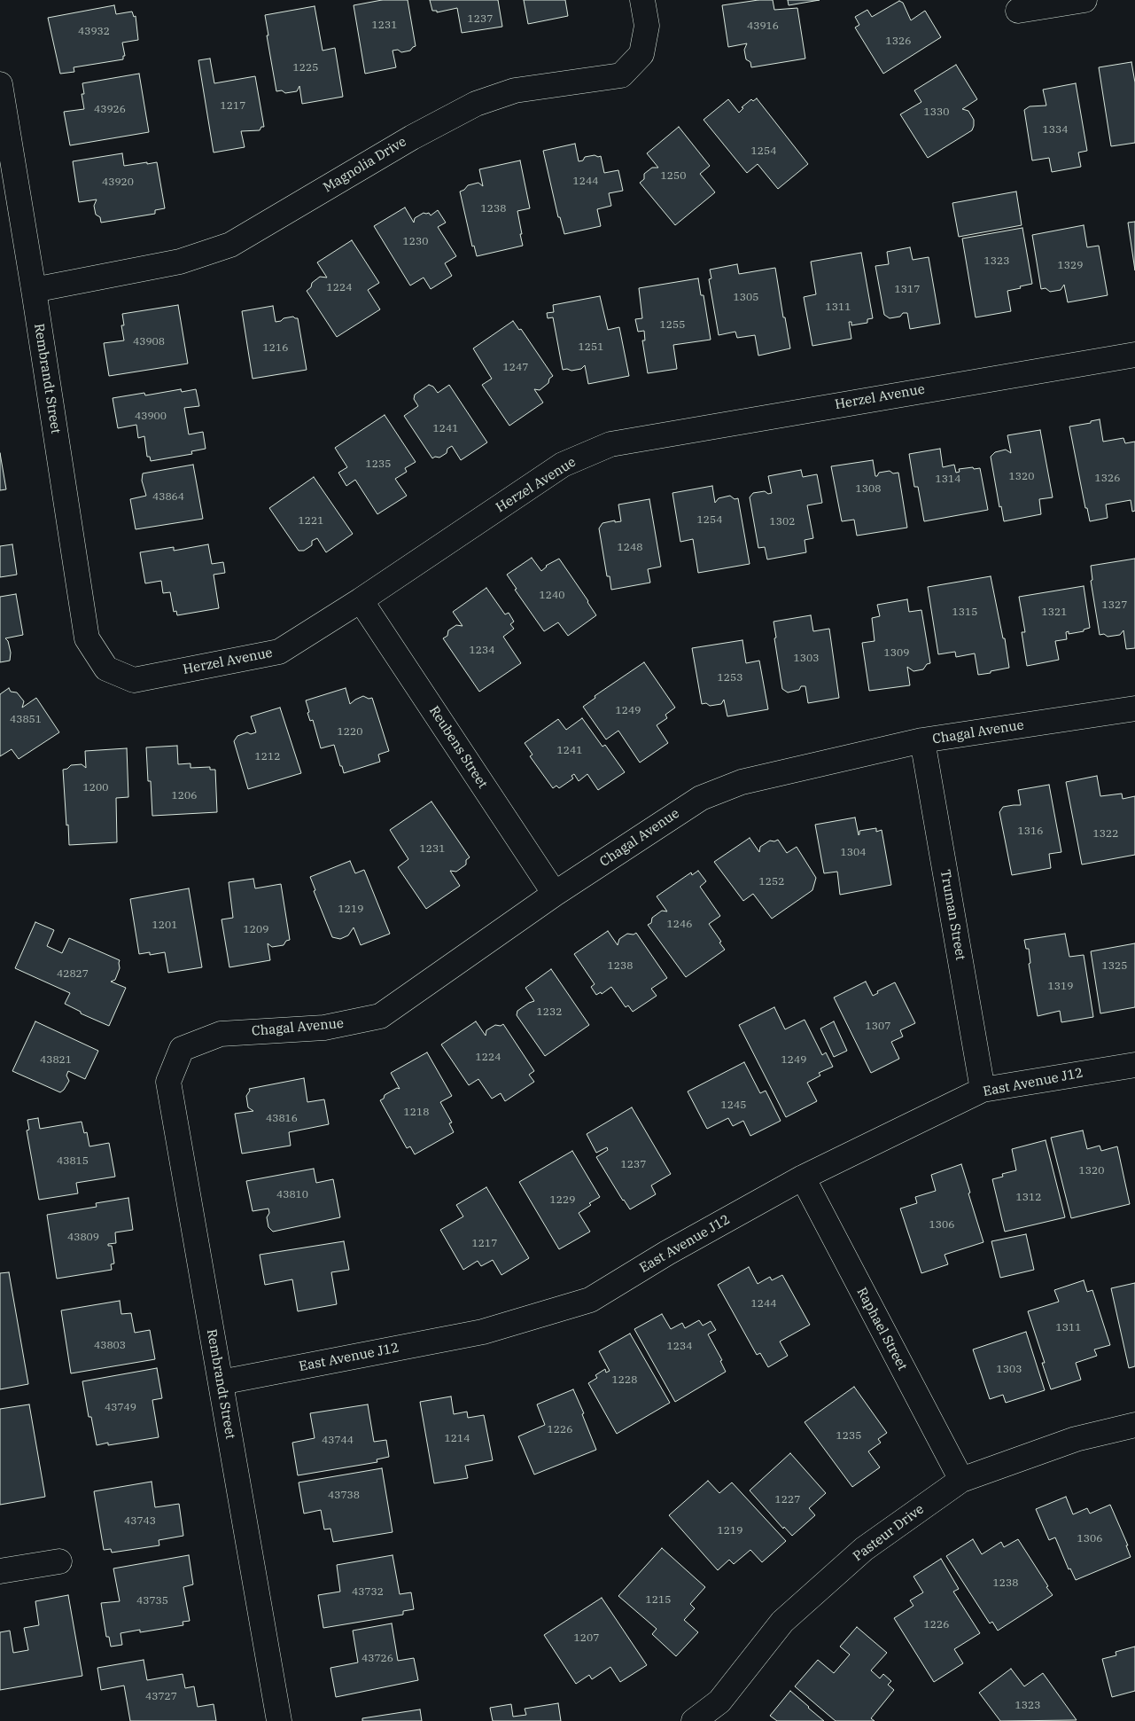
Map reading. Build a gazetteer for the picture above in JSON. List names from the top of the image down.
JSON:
{
  "streets": {
    "street": [
      "Magnolia Drive",
      "Rembrandt Street",
      "Herzel Avenue",
      "Chagal Avenue",
      "Reubens Street",
      "Truman Street",
      "East Avenue J12",
      "Raphael Street",
      "Pasteur Drive"
    ]
  },
  "crossings": [
    ["Magnolia Drive", "Rembrandt Street"],
    ["Rembrandt Street", "Herzel Avenue"],
    ["Rembrandt Street", "Chagal Avenue"],
    ["Rembrandt Street", "East Avenue J12"],
    ["Herzel Avenue", "Reubens Street"],
    ["Chagal Avenue", "Reubens Street"],
    ["Chagal Avenue", "Truman Street"],
    ["Truman Street", "East Avenue J12"],
    ["East Avenue J12", "Raphael Street"],
    ["Raphael Street", "Pasteur Drive"]
  ],
  "house_numbers": [
    "1237",
    "1231",
    "43916",
    "43932",
    "1326",
    "1225",
    "1217",
    "43926",
    "1330",
    "1334",
    "1254",
    "1250",
    "1244",
    "43920",
    "1238",
    "1230",
    "1323",
    "1329",
    "1224",
    "1317",
    "1305",
    "1311",
    "1255",
    "43908",
    "1251",
    "1216",
    "1247",
    "43900",
    "1241",
    "1235",
    "1320",
    "1326",
    "1314",
    "1308",
    "43864",
    "1254",
    "1221",
    "1302",
    "1248",
    "1240",
    "1327",
    "1315",
    "1321",
    "1234",
    "1309",
    "1303",
    "1253",
    "1249",
    "43851",
    "1220",
    "1241",
    "1212",
    "1200",
    "1206",
    "1316",
    "1322",
    "1231",
    "1304",
    "1252",
    "1219",
    "1246",
    "1201",
    "1209",
    "1238",
    "1325",
    "42827",
    "1319",
    "1232",
    "1307",
    "1224",
    "43821",
    "1249",
    "1245",
    "1218",
    "43816",
    "43815",
    "1237",
    "1320",
    "43810",
    "1312",
    "1229",
    "1306",
    "43809",
    "1217",
    "1244",
    "1311",
    "43803",
    "1234",
    "1303",
    "1228",
    "43749",
    "1226",
    "1235",
    "1214",
    "43744",
    "43738",
    "1227",
    "43743",
    "1219",
    "1306",
    "1238",
    "43732",
    "1215",
    "43735",
    "1226",
    "1207",
    "43726",
    "43727",
    "1323"
  ]
}
